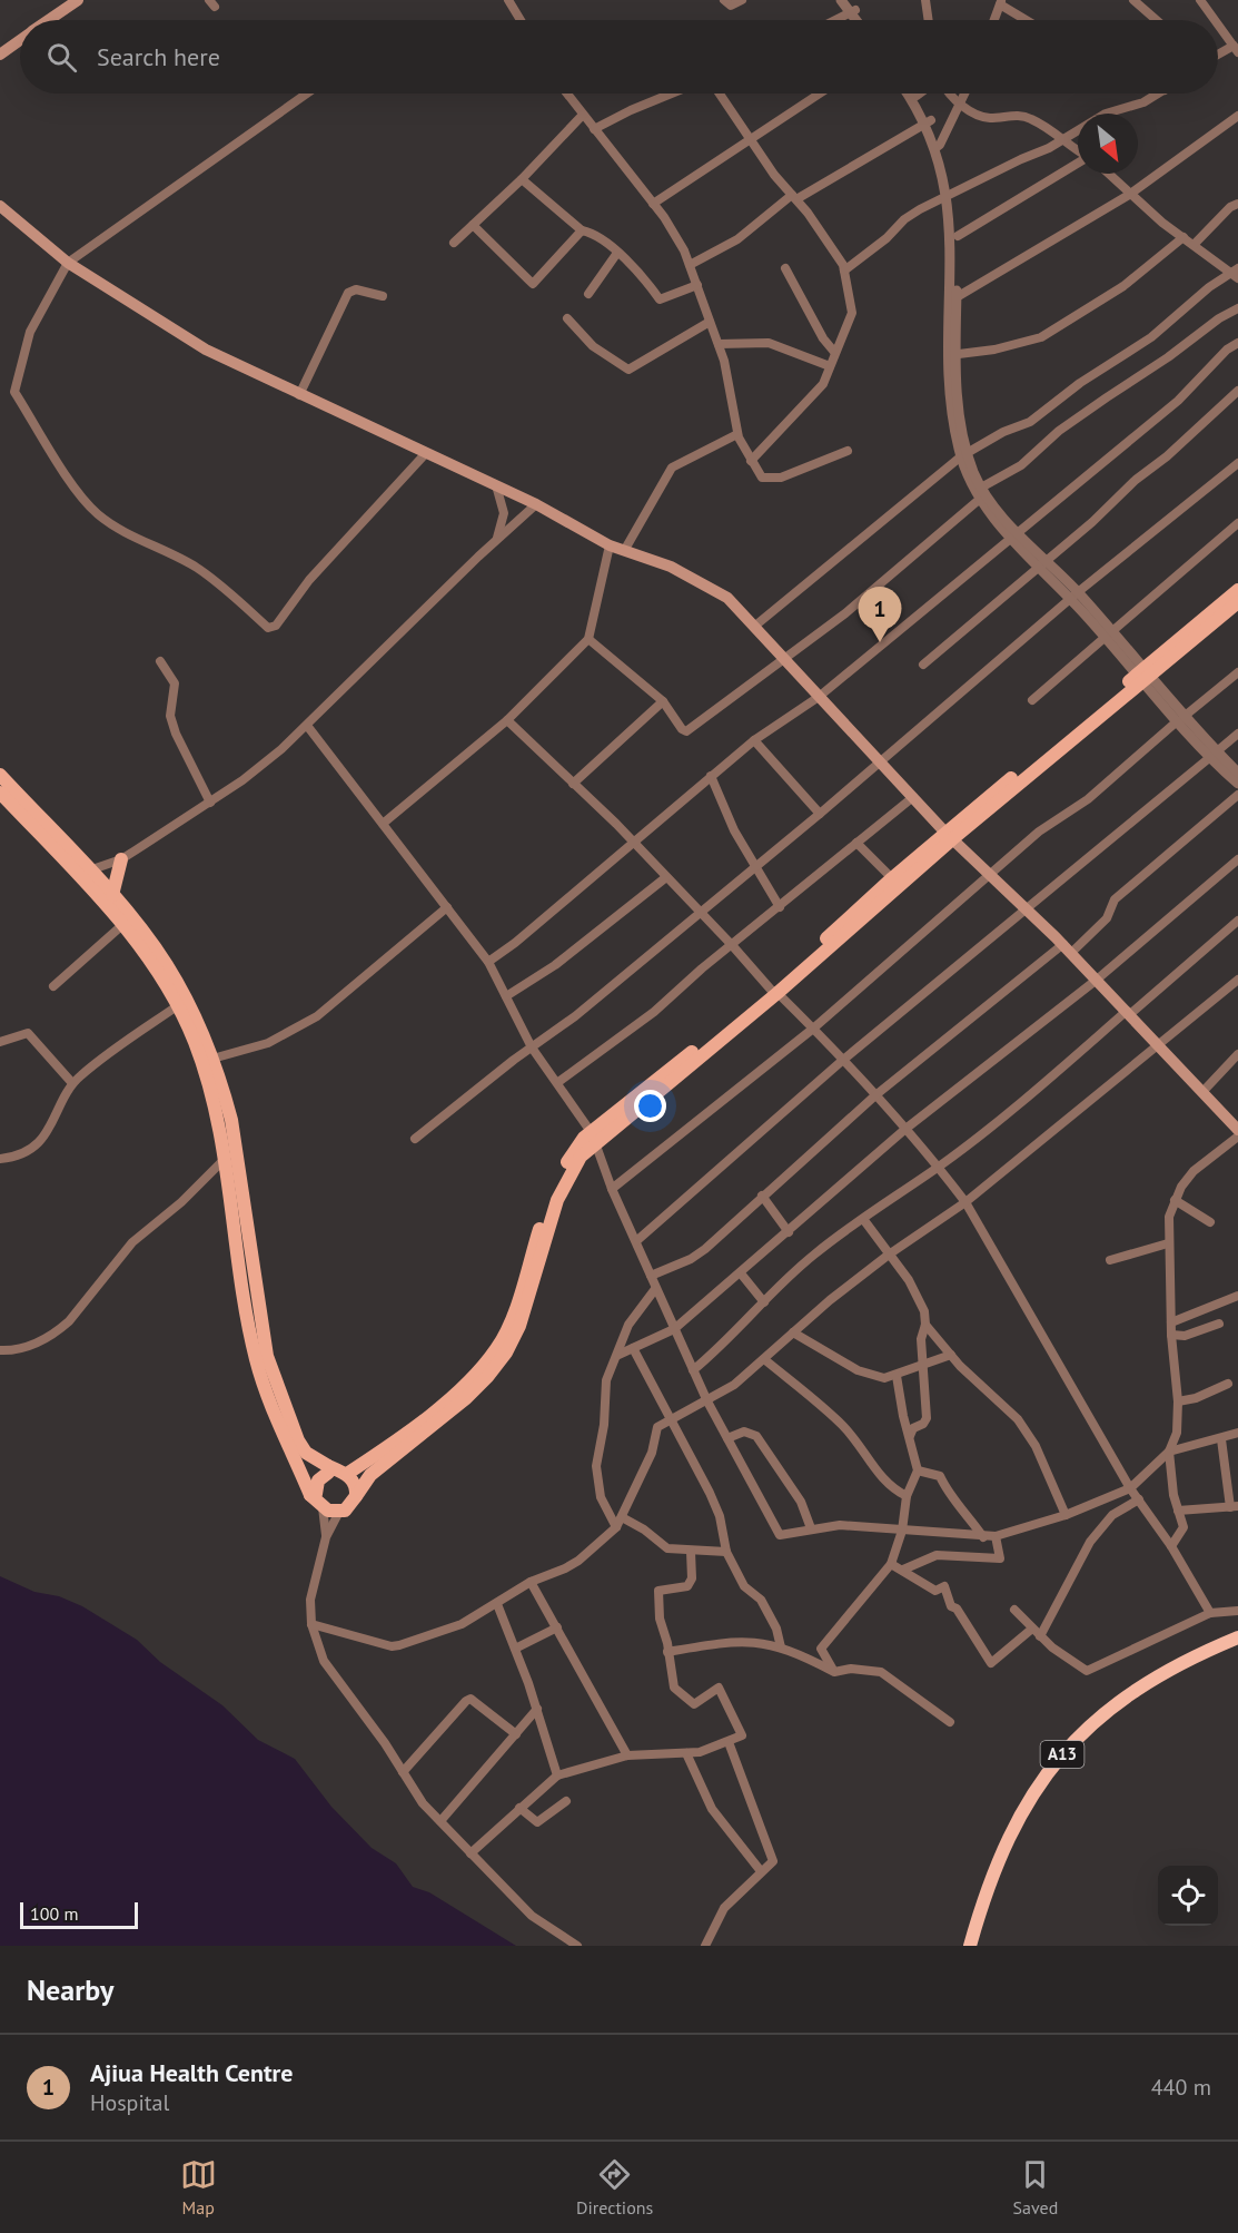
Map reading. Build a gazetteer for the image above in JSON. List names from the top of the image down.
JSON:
{
  "streets": {
    "highway": ["A13"]
  },
  "scale_bar": "100 m",
  "north": "bottom right",
  "page": {
    "search": "Search here",
    "pins": "1",
    "scale": "100 m",
    "heading": "Nearby",
    "list": [
      {
        "mark": "1",
        "name": "Ajiua Health Centre",
        "note": "Hospital",
        "value": "440 m"
      }
    ],
    "nav": ["Map", "Directions", "Saved"]
  }
}
